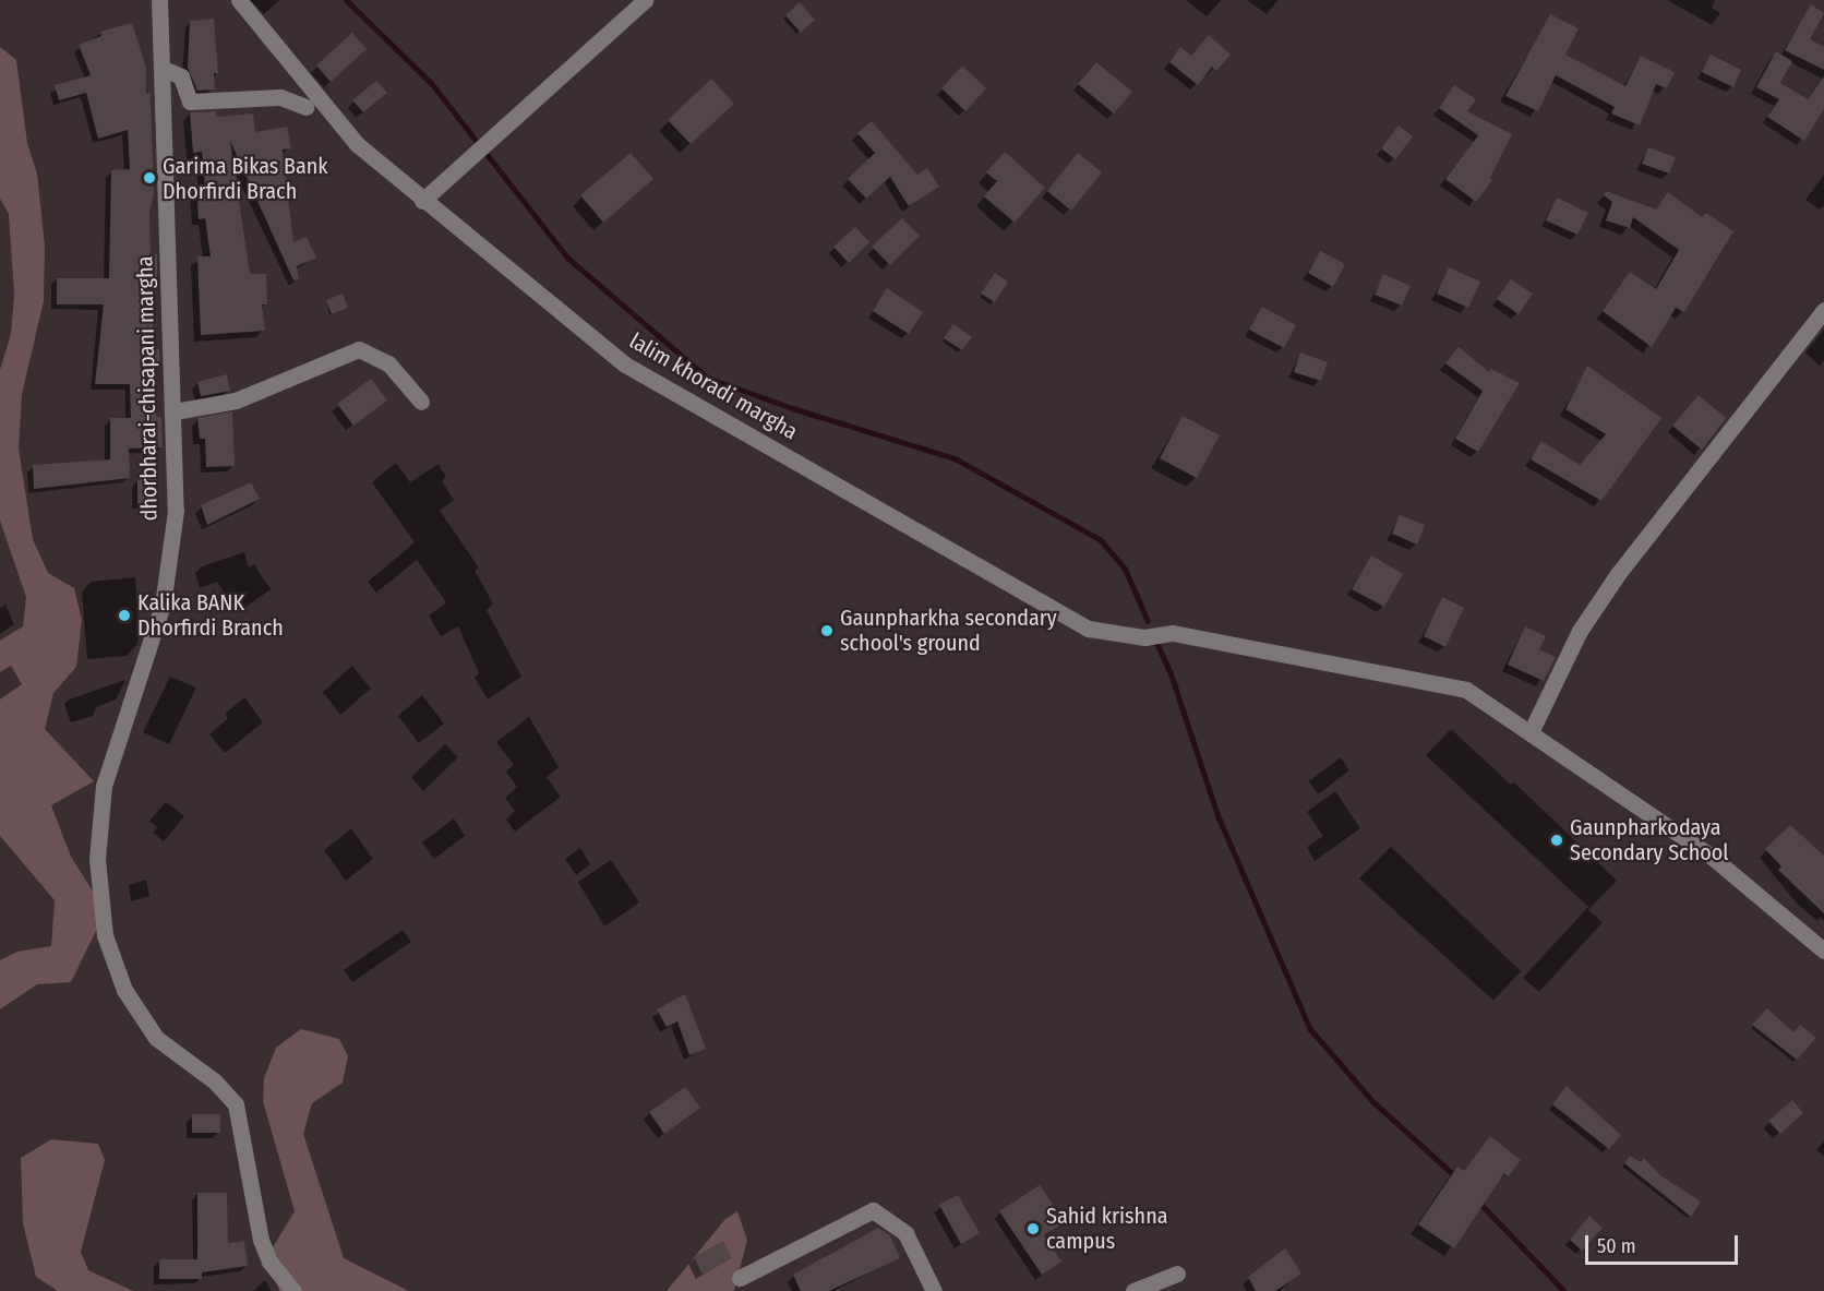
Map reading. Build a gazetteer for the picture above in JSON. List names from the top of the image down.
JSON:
{
  "streets": {
    "street": ["lalim khoradi margha", "dhorbharai-chisapani margha"]
  },
  "places": [
    "Garima Bikas Bank Dhorfirdi Brach",
    "Kalika BANK Dhorfirdi Branch",
    "Gaunpharkha secondary school's ground",
    "Gaunpharkodaya Secondary School",
    "Sahid krishna campus"
  ],
  "scale_bar": "50 m"
}
